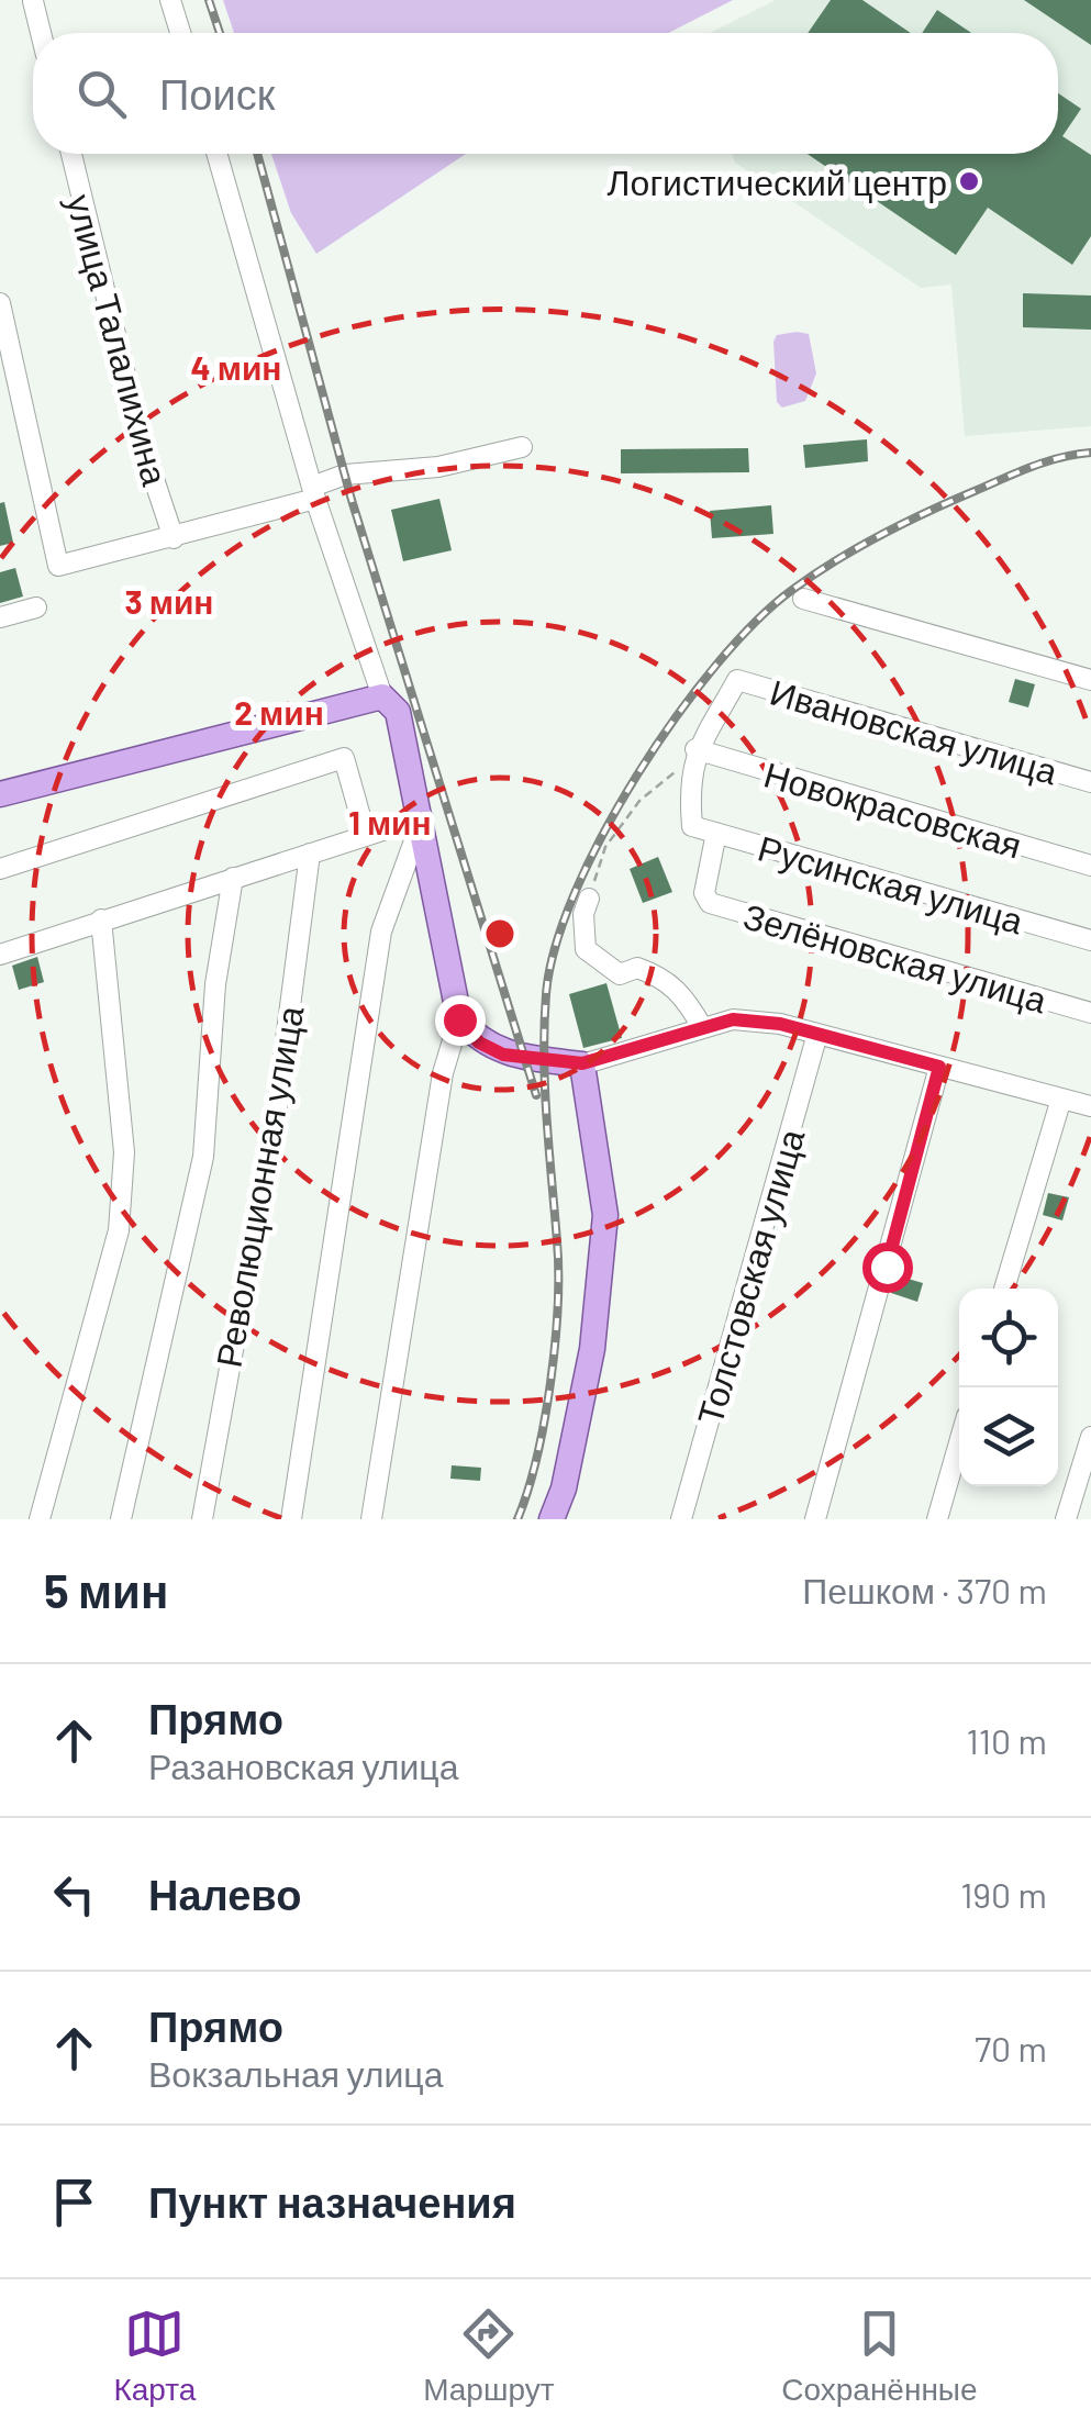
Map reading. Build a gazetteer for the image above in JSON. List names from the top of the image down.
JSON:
{
  "streets": {
    "street": [
      "улица Талалихина",
      "Ивановская улица",
      "Новокрасовская",
      "Русинская улица",
      "Зелёновская улица",
      "Революционная улица",
      "Толстовская улица"
    ]
  },
  "crossings": [
    ["Ивановская улица", "Новокрасовская"],
    ["Ивановская улица", "Русинская улица"],
    ["Новокрасовская", "Русинская улица"],
    ["Русинская улица", "Зелёновская улица"]
  ],
  "places": ["Логистический центр"],
  "page": {
    "search": "Поиск",
    "heading": ["5 мин", "Пешком · 370 m"],
    "list": [
      ["Прямо", "Разановская улица", "110 m"],
      ["Налево", "190 m"],
      ["Прямо", "Вокзальная улица", "70 m"],
      "Пункт назначения"
    ],
    "nav": ["Карта", "Маршрут", "Сохранённые"]
  },
  "rings": [
    "4 мин",
    "3 мин",
    "2 мин",
    "1 мин"
  ]
}
